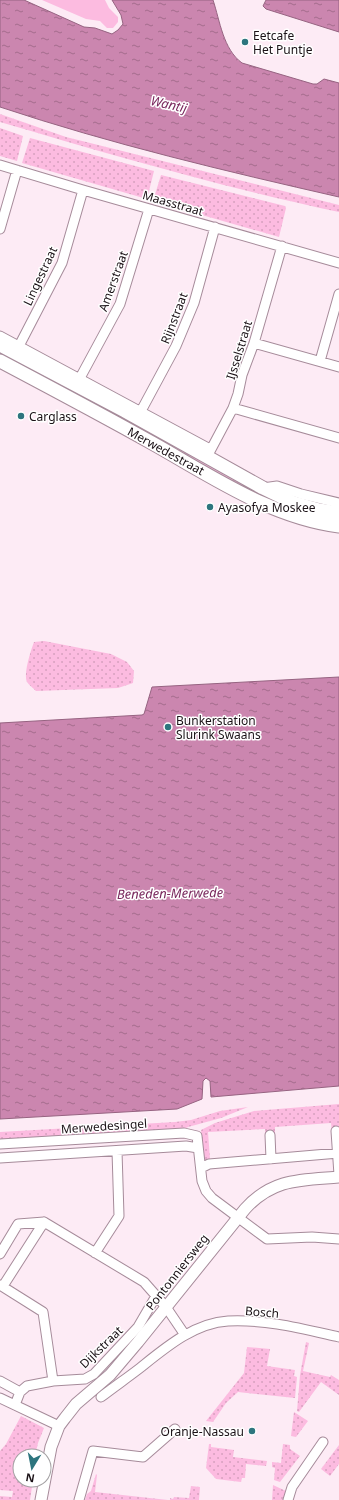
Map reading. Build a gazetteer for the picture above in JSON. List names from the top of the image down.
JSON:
{
  "streets": {
    "main road": ["Merwedestraat"],
    "street": [
      "Maasstraat",
      "Lingestraat",
      "Amerstraat",
      "Rijnstraat",
      "IJsselstraat",
      "Merwedesingel",
      "Pontonniersweg",
      "Bosch",
      "Dijkstraat"
    ]
  },
  "crossings": [
    ["Maasstraat", "Lingestraat"],
    ["Maasstraat", "Amerstraat"],
    ["Maasstraat", "Rijnstraat"],
    ["Maasstraat", "IJsselstraat"],
    ["Lingestraat", "Merwedestraat"],
    ["Amerstraat", "Merwedestraat"],
    ["Rijnstraat", "Merwedestraat"],
    ["IJsselstraat", "Merwedestraat"],
    ["Merwedesingel", "Pontonniersweg"]
  ],
  "water": ["Wantij", "Beneden-Merwede"],
  "places": [
    "Eetcafe Het Puntje",
    "Carglass",
    "Ayasofya Moskee",
    "Bunkerstation Slurink Swaans",
    "Oranje-Nassau"
  ],
  "north": "bottom"
}
